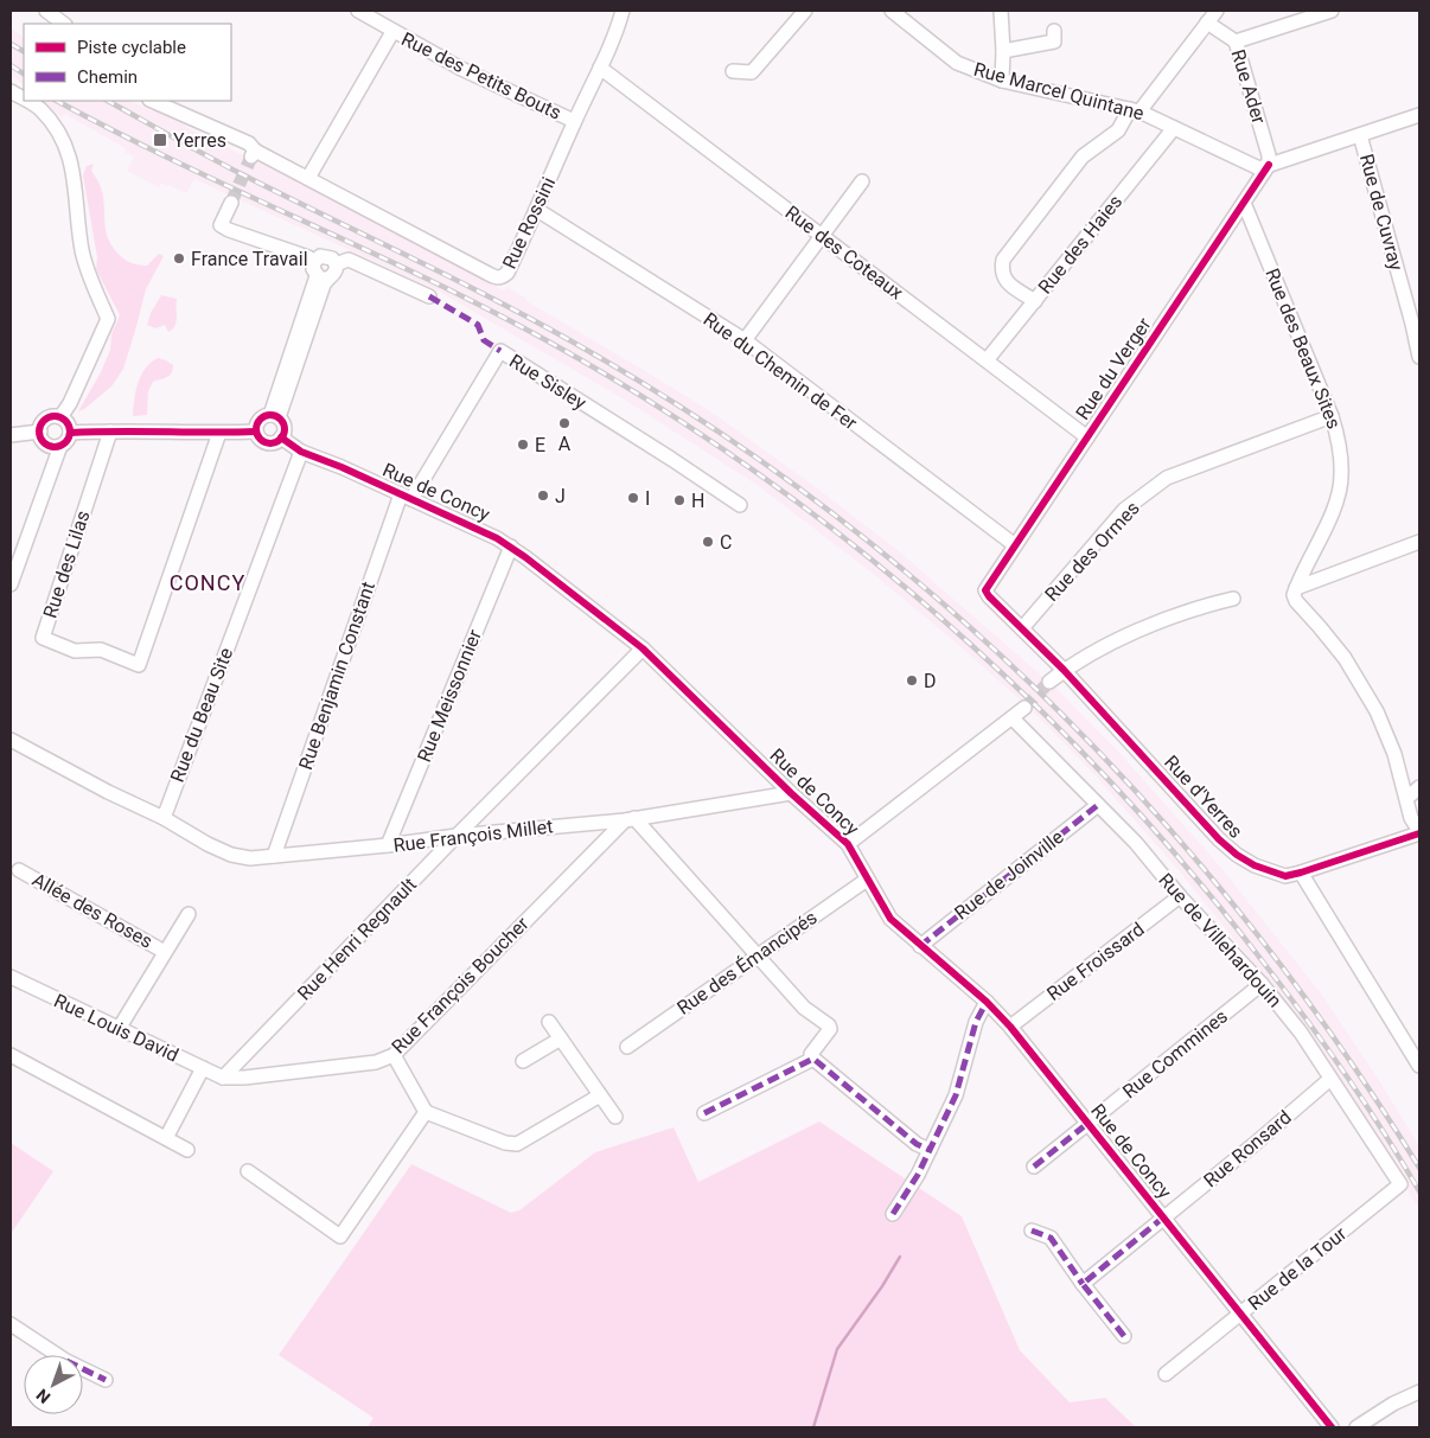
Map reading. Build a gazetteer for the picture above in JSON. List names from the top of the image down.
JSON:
{
  "streets": {
    "street": [
      "Rue des Petits Bouts",
      "Rue Ader",
      "Rue Marcel Quintane",
      "Rue de Cuvray",
      "Rue Rossini",
      "Rue des Haies",
      "Rue des Coteaux",
      "Rue des Beaux Sites",
      "Rue du Verger",
      "Rue du Chemin de Fer",
      "Rue Sisley",
      "Rue de Concy",
      "Rue des Ormes",
      "Rue des Lilas",
      "Rue Benjamin Constant",
      "Rue Meissonnier",
      "Rue du Beau Site",
      "Rue d'Yerres",
      "Rue François Millet",
      "Rue de Joinville",
      "Allée des Roses",
      "Rue Henri Regnault",
      "Rue de Villehardouin",
      "Rue Froissard",
      "Rue des Émancipés",
      "Rue François Boucher",
      "Rue Louis David",
      "Rue Commines",
      "Rue Ronsard",
      "Rue de la Tour"
    ]
  },
  "crossings": [
    ["Rue des Petits Bouts", "Rue Rossini"],
    ["Rue Ader", "Rue Marcel Quintane"],
    ["Rue Ader", "Rue du Verger"],
    ["Rue Marcel Quintane", "Rue des Haies"],
    ["Rue Marcel Quintane", "Rue du Verger"],
    ["Rue Rossini", "Rue des Coteaux"],
    ["Rue Rossini", "Rue du Chemin de Fer"],
    ["Rue des Haies", "Rue des Coteaux"],
    ["Rue des Coteaux", "Rue du Verger"],
    ["Rue des Beaux Sites", "Rue du Verger"],
    ["Rue des Beaux Sites", "Rue des Ormes"],
    ["Rue du Verger", "Rue du Chemin de Fer"],
    ["Rue du Verger", "Rue d'Yerres"],
    ["Rue Sisley", "Rue de Concy"],
    ["Rue Sisley", "Rue Benjamin Constant"],
    ["Rue de Concy", "Rue des Lilas"],
    ["Rue de Concy", "Rue Benjamin Constant"],
    ["Rue de Concy", "Rue Meissonnier"],
    ["Rue de Concy", "Rue du Beau Site"],
    ["Rue de Concy", "Rue François Millet"],
    ["Rue de Concy", "Rue de Joinville"],
    ["Rue de Concy", "Rue Henri Regnault"],
    ["Rue de Concy", "Rue Froissard"],
    ["Rue de Concy", "Rue des Émancipés"],
    ["Rue de Concy", "Rue Commines"],
    ["Rue de Concy", "Rue Ronsard"],
    ["Rue de Concy", "Rue de la Tour"],
    ["Rue des Ormes", "Rue d'Yerres"],
    ["Rue Benjamin Constant", "Rue François Millet"],
    ["Rue Meissonnier", "Rue François Millet"],
    ["Rue du Beau Site", "Rue François Millet"],
    ["Rue François Millet", "Rue Henri Regnault"],
    ["Rue François Millet", "Rue François Boucher"],
    ["Rue de Joinville", "Rue de Villehardouin"],
    ["Rue Henri Regnault", "Rue François Boucher"],
    ["Rue Henri Regnault", "Rue Louis David"],
    ["Rue de Villehardouin", "Rue Froissard"],
    ["Rue de Villehardouin", "Rue Commines"],
    ["Rue de Villehardouin", "Rue Ronsard"],
    ["Rue de Villehardouin", "Rue de la Tour"],
    ["Rue François Boucher", "Rue Louis David"]
  ],
  "districts": ["CONCY"],
  "places": {
    "transit": ["Yerres"],
    "other": [
      "France Travail",
      "A",
      "E",
      "J",
      "I",
      "H",
      "C",
      "D"
    ]
  },
  "legend": ["Piste cyclable", "Chemin"],
  "north": "bottom left"
}
